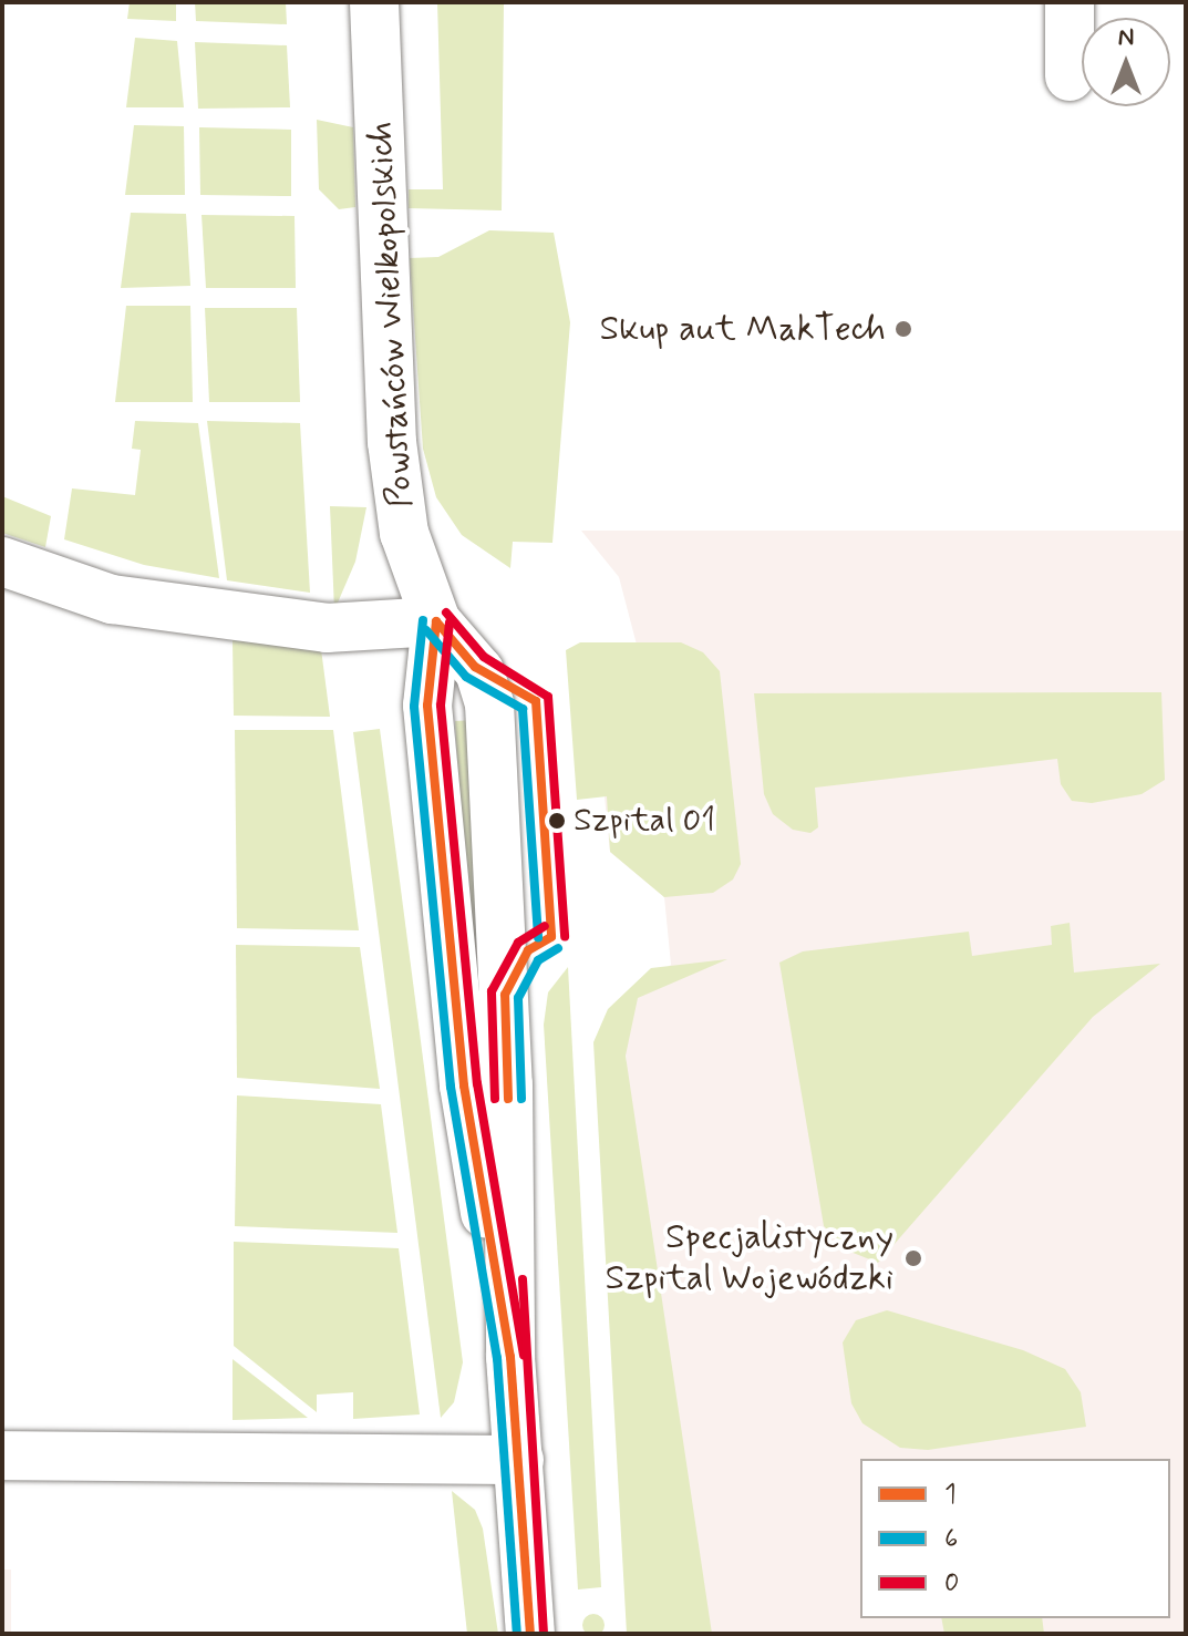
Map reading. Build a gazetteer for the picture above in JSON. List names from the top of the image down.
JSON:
{
  "streets": {
    "street": ["Powstańców Wielkopolskich"]
  },
  "places": ["Skup aut MakTech", "Szpital 01", "Specjalistyczny Szpital Wojewódzki"],
  "lines": ["transit line 0", "transit line 6", "transit line 1"],
  "legend": ["1", "6", "0"],
  "north": "top"
}
